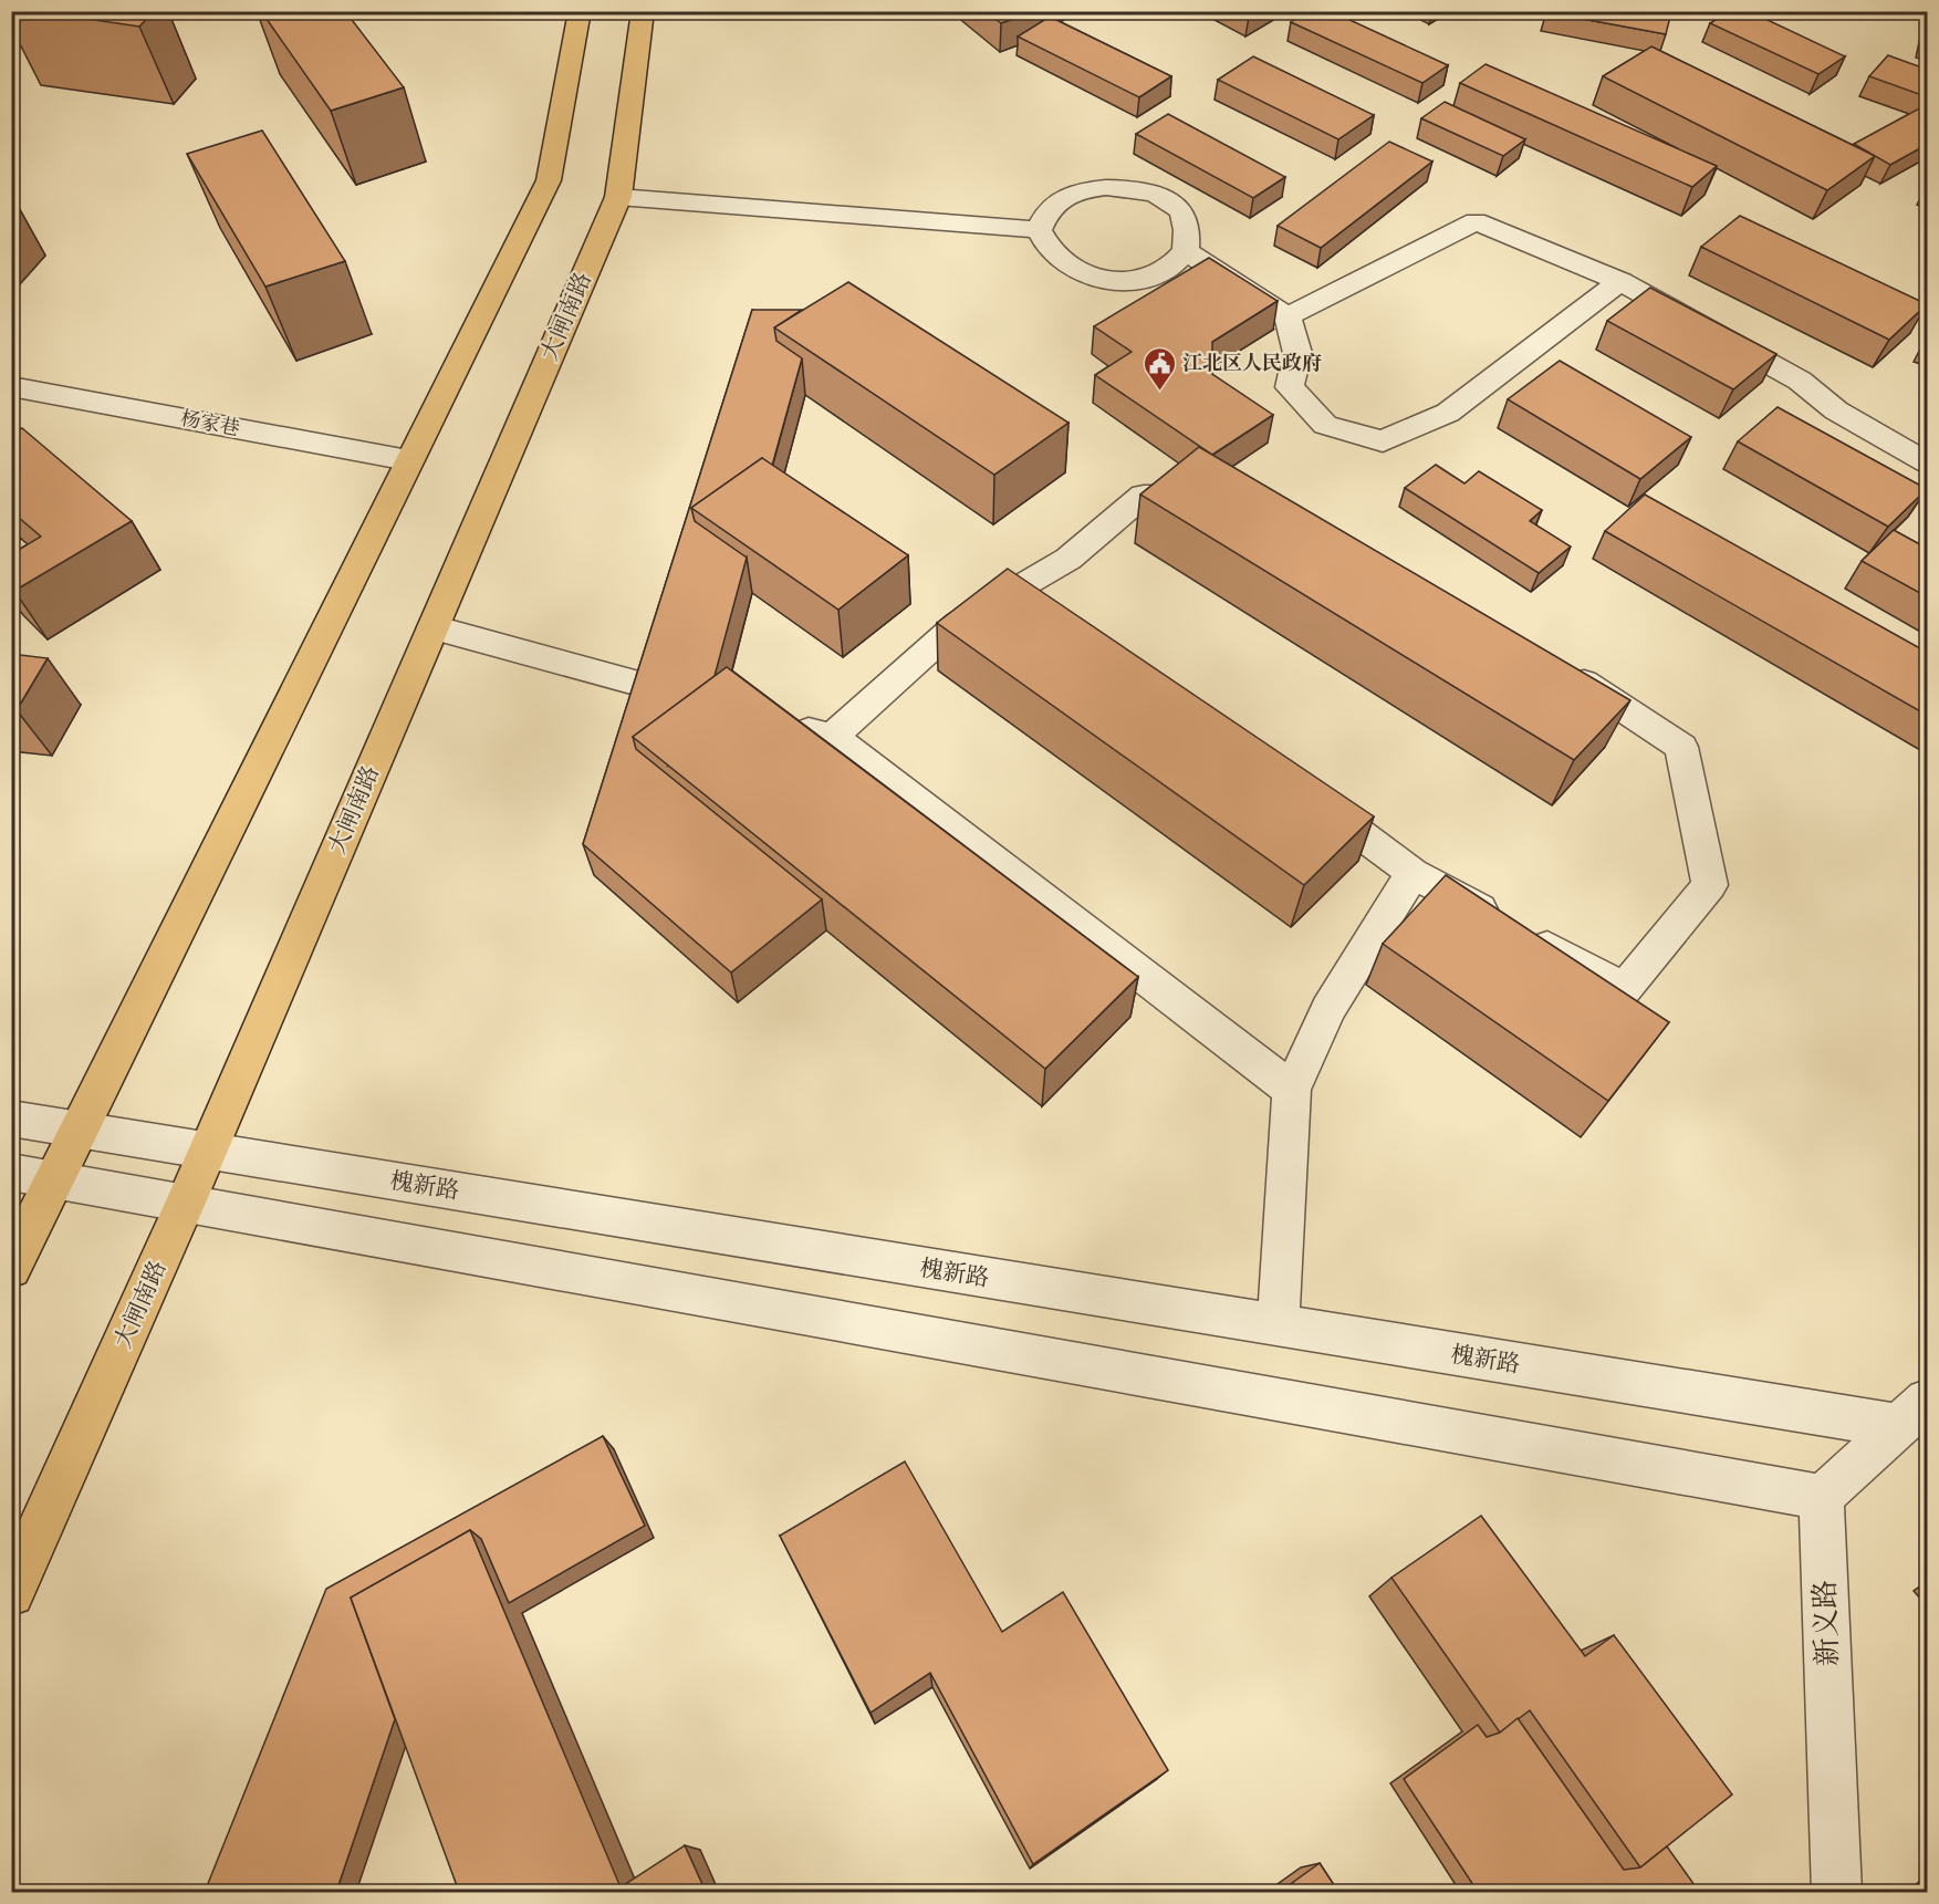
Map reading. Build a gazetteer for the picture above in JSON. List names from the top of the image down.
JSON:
{
  "streets": {
    "main road": ["大闸南路"],
    "street": ["杨家巷", "槐新路", "新义路"]
  },
  "crossings": [
    ["大闸南路", "槐新路"]
  ],
  "places": {
    "public building": ["江北区人民政府"]
  }
}
